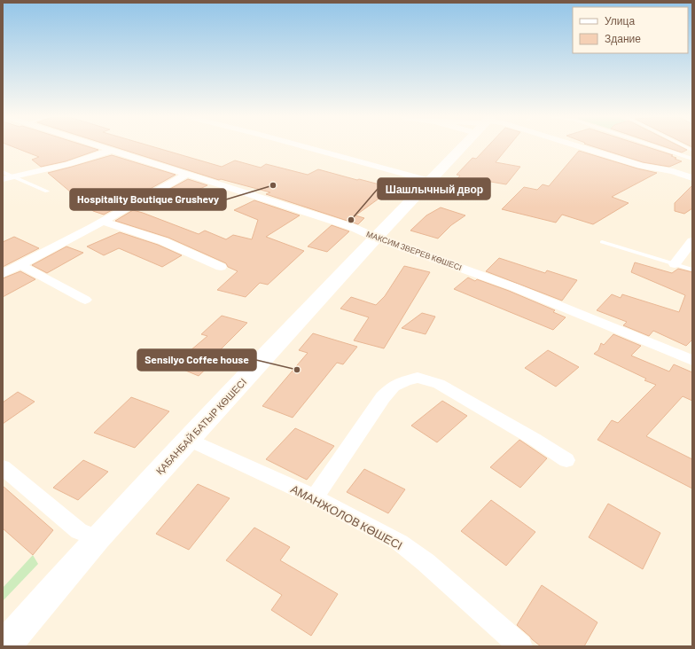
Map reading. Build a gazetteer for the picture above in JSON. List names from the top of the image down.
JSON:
{
  "streets": {
    "street": ["МАКСИМ ЗВЕРЕВ КӨШЕСІ", "ҚАБАНБАЙ БАТЫР КӨШЕСІ", "АМАНЖОЛОВ КӨШЕСІ"]
  },
  "crossings": [
    ["МАКСИМ ЗВЕРЕВ КӨШЕСІ", "ҚАБАНБАЙ БАТЫР КӨШЕСІ"],
    ["ҚАБАНБАЙ БАТЫР КӨШЕСІ", "АМАНЖОЛОВ КӨШЕСІ"]
  ],
  "places": ["Hospitality Boutique Grushevy", "Шашлычный двор", "Sensilyo Coffee house"],
  "legend": ["Улица", "Здание"]
}
